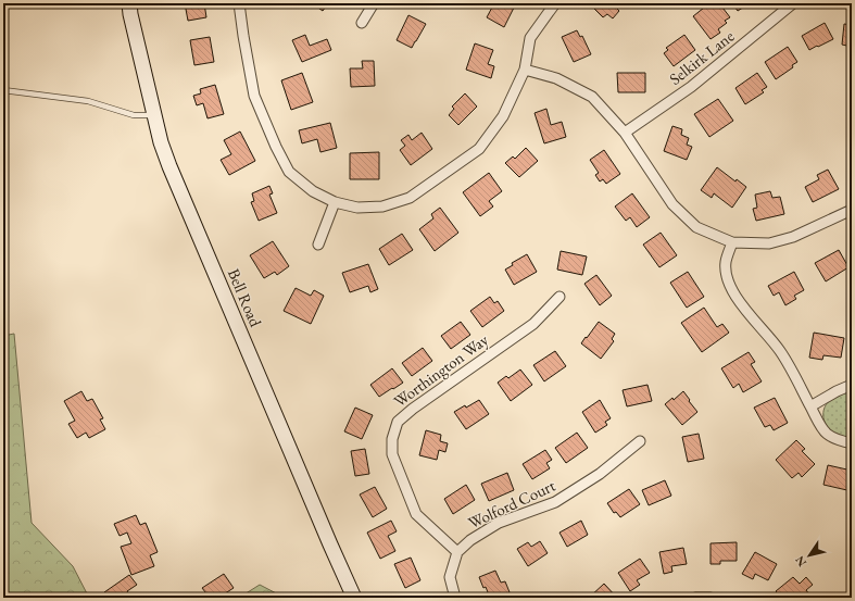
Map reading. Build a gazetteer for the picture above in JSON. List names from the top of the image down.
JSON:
{
  "streets": {
    "street": [
      "Selkirk Lane",
      "Bell Road",
      "Worthington Way",
      "Wolford Court"
    ]
  },
  "crossings": [
    ["Worthington Way", "Wolford Court"]
  ],
  "north": "bottom left"
}
